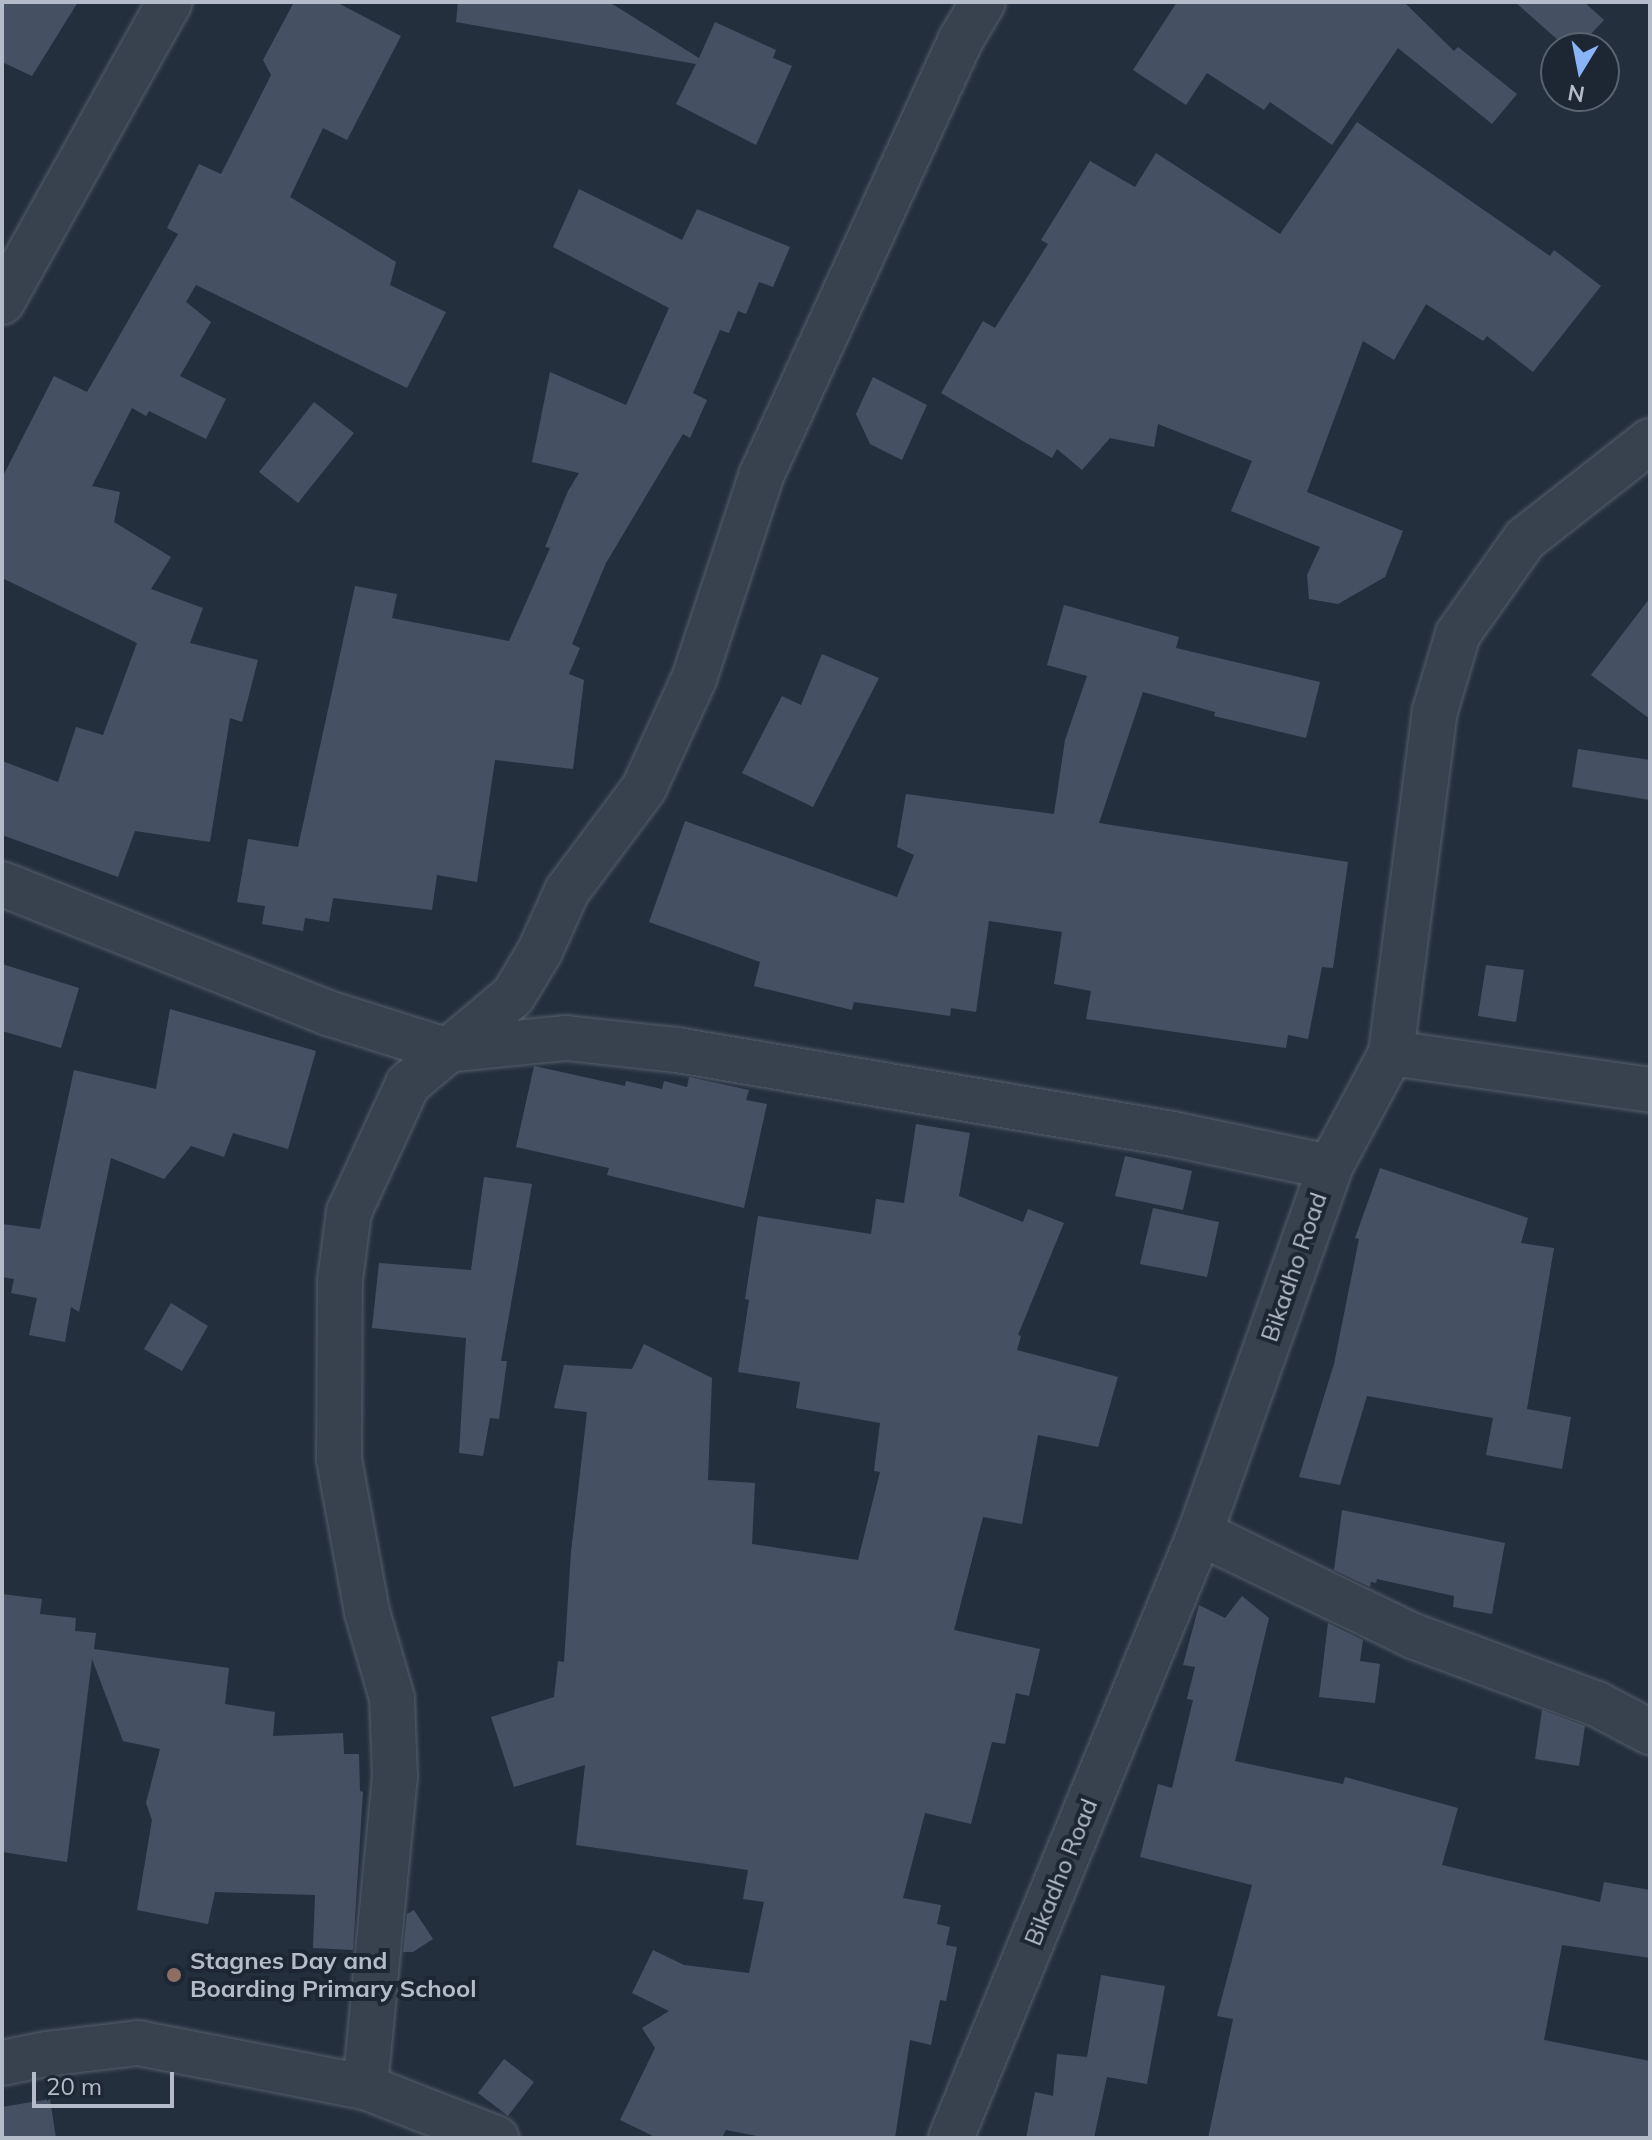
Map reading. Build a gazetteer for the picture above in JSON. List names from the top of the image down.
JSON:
{
  "streets": {
    "street": ["Bikadho Road"]
  },
  "places": ["Stagnes Day and Boarding Primary School"],
  "scale_bar": "20 m",
  "north": "bottom"
}
